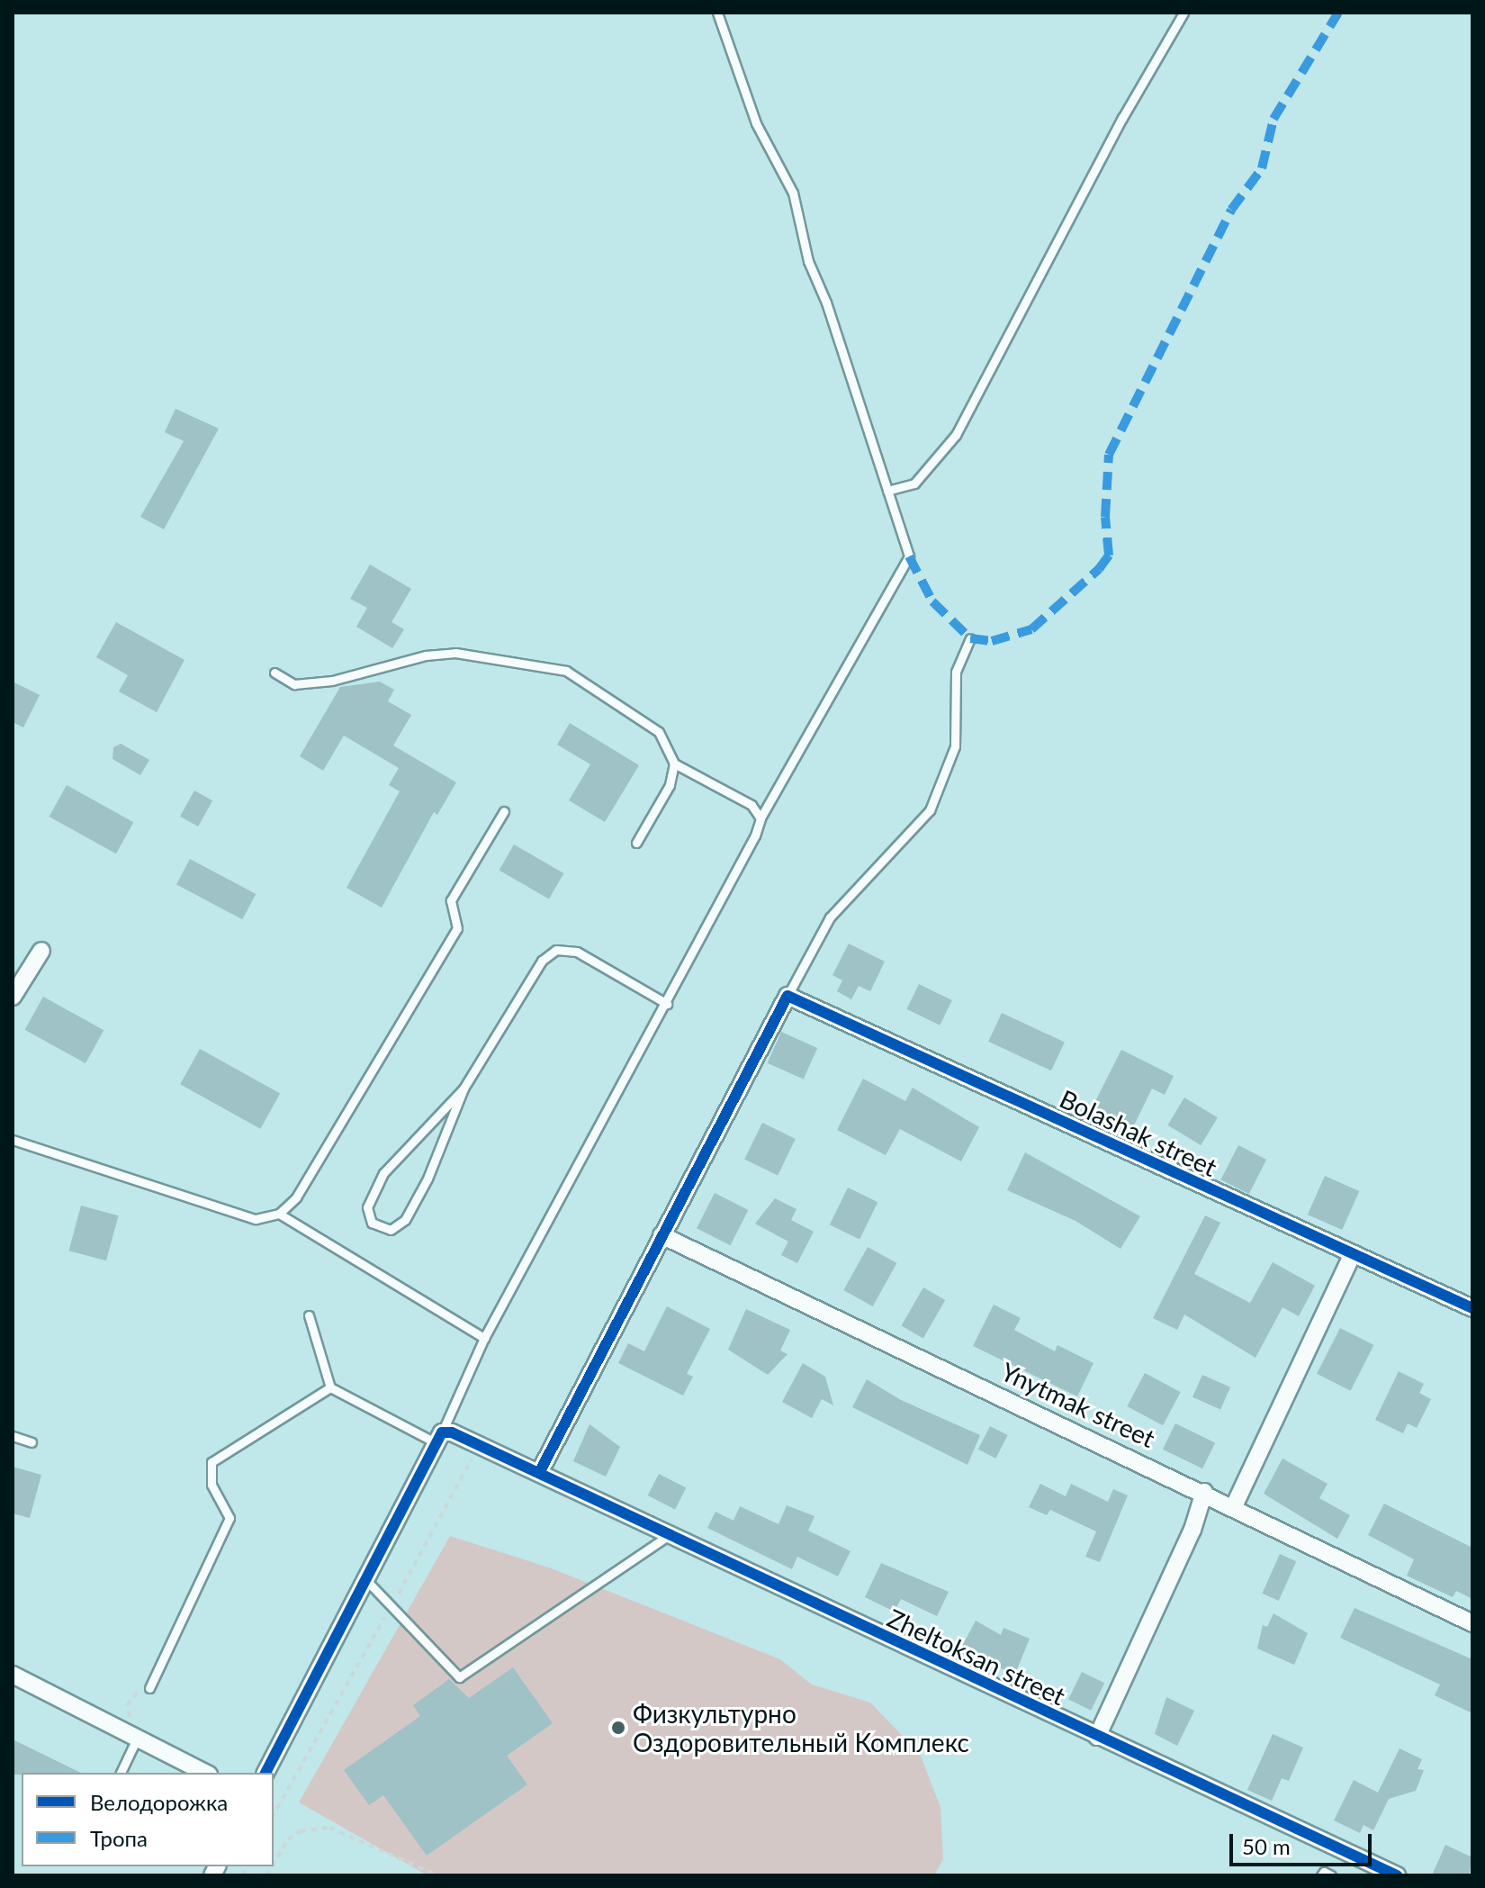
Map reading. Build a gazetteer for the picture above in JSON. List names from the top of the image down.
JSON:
{
  "streets": {
    "street": ["Bolashak street", "Ynytmak street", "Zheltoksan street"]
  },
  "places": ["Физкультурно Оздоровительный Комплекс"],
  "legend": ["Велодорожка", "Тропа"],
  "scale_bar": "50 m"
}
